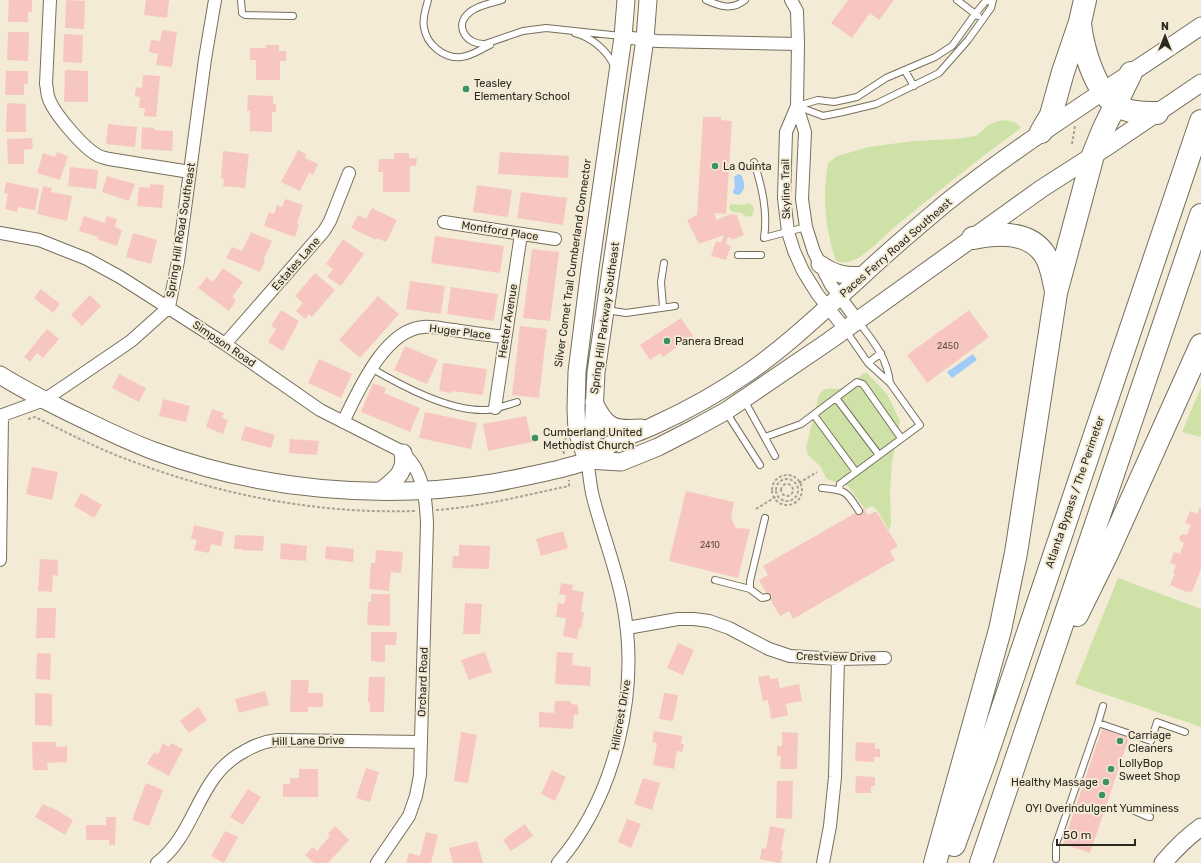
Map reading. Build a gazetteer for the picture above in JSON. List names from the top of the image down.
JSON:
{
  "streets": {
    "highway": ["Atlanta Bypass / The Perimeter"],
    "main road": ["Paces Ferry Road Southeast", "Spring Hill Parkway Southeast"],
    "street": [
      "Skyline Trail",
      "Spring Hill Road Southeast",
      "Montford Place",
      "Estates Lane",
      "Hester Avenue",
      "Huger Place",
      "Simpson Road",
      "Crestview Drive",
      "Orchard Road",
      "Hillcrest Drive",
      "Hill Lane Drive"
    ]
  },
  "crossings": [
    ["Skyline Trail", "Paces Ferry Road Southeast"],
    ["Spring Hill Road Southeast", "Paces Ferry Road Southeast"],
    ["Spring Hill Road Southeast", "Simpson Road"],
    ["Montford Place", "Hester Avenue"],
    ["Paces Ferry Road Southeast", "Spring Hill Parkway Southeast"],
    ["Paces Ferry Road Southeast", "Simpson Road"],
    ["Paces Ferry Road Southeast", "Orchard Road"],
    ["Paces Ferry Road Southeast", "Hillcrest Drive"],
    ["Estates Lane", "Simpson Road"],
    ["Spring Hill Parkway Southeast", "Hillcrest Drive"],
    ["Hester Avenue", "Huger Place"],
    ["Huger Place", "Simpson Road"],
    ["Simpson Road", "Orchard Road"],
    ["Crestview Drive", "Hillcrest Drive"],
    ["Orchard Road", "Hill Lane Drive"]
  ],
  "places": [
    "Teasley Elementary School",
    "La Quinta",
    "Panera Bread",
    "Cumberland United Methodist Church",
    "Carriage Cleaners",
    "LollyBop Sweet Shop",
    "Healthy Massage",
    "OY! Overindulgent Yumminess"
  ],
  "house_numbers": ["2450", "2410"],
  "scale_bar": "50 m",
  "north": "top"
}
